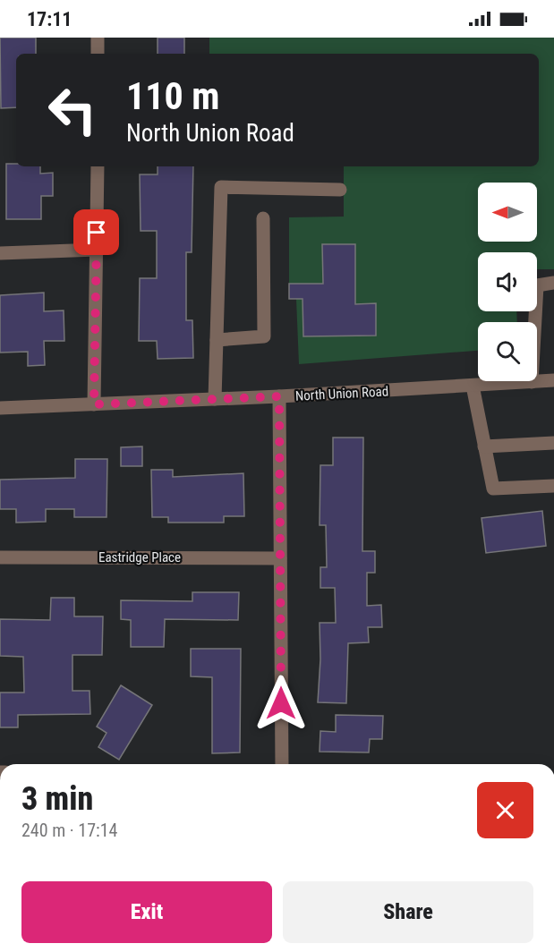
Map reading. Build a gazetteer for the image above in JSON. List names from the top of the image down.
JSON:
{
  "streets": {
    "street": ["North Union Road", "Eastridge Place"]
  },
  "north": "left",
  "page": {
    "status": "17:11",
    "turn": ["110 m", "North Union Road"],
    "heading": ["3 min", "240 m · 17:14"],
    "buttons": ["Exit", "Share"]
  }
}
